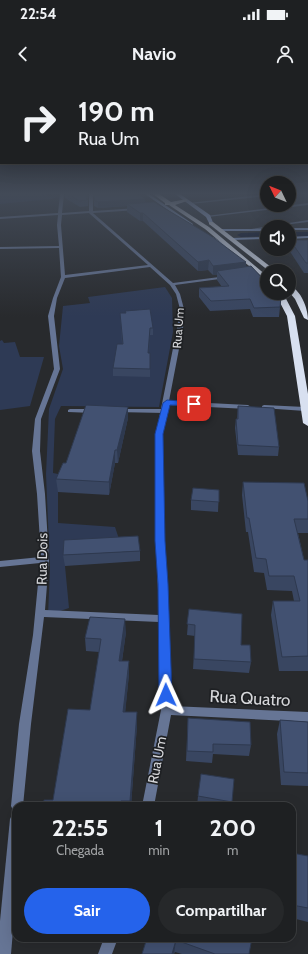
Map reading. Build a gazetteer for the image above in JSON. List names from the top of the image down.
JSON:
{
  "streets": {
    "street": ["Rua Um", "Rua Dois", "Rua Quatro"]
  },
  "crossings": [
    ["Rua Um", "Rua Quatro"]
  ],
  "north": "top left",
  "page": {
    "status": "22:54",
    "header": "Navio",
    "turn": ["190 m", "Rua Um"],
    "eta": [
      "22:55",
      "Chegada",
      "1",
      "min",
      "200",
      "m"
    ],
    "buttons": ["Sair", "Compartilhar"]
  }
}
